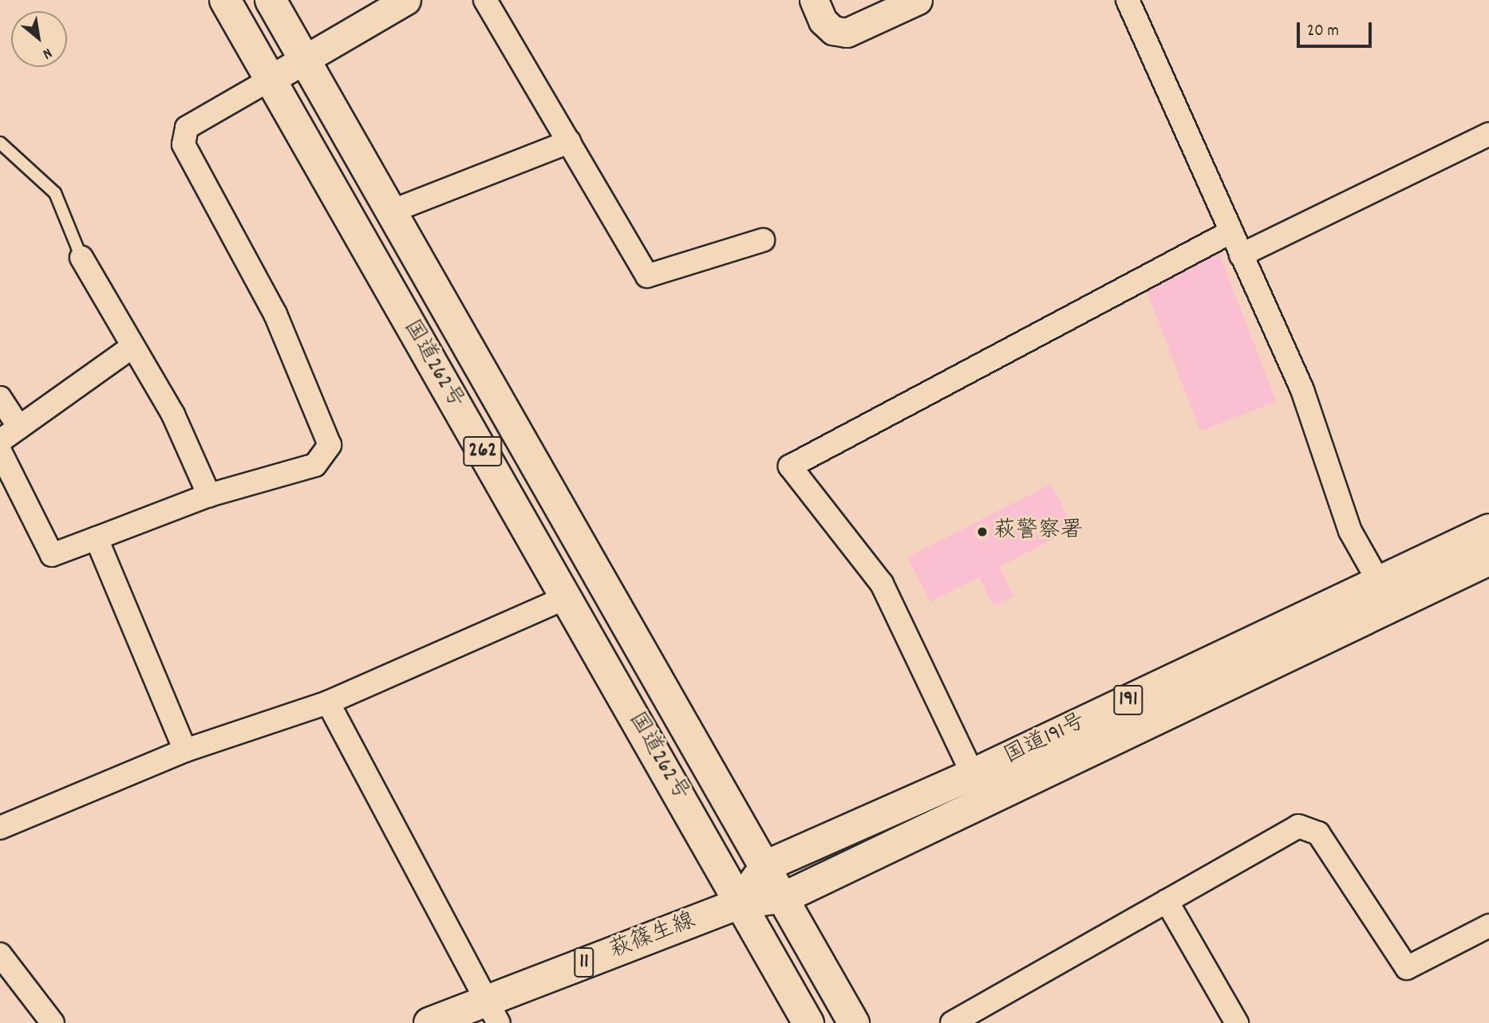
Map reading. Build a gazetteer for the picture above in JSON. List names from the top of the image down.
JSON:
{
  "streets": {
    "main road": [
      "国道262号",
      "262",
      "191",
      "国道191号",
      "萩篠生線",
      "11"
    ]
  },
  "crossings": [
    ["国道262号", "国道191号"],
    ["国道262号", "萩篠生線"],
    ["国道191号", "萩篠生線"]
  ],
  "places": ["萩警察署"],
  "scale_bar": "20 m",
  "north": "bottom right"
}
